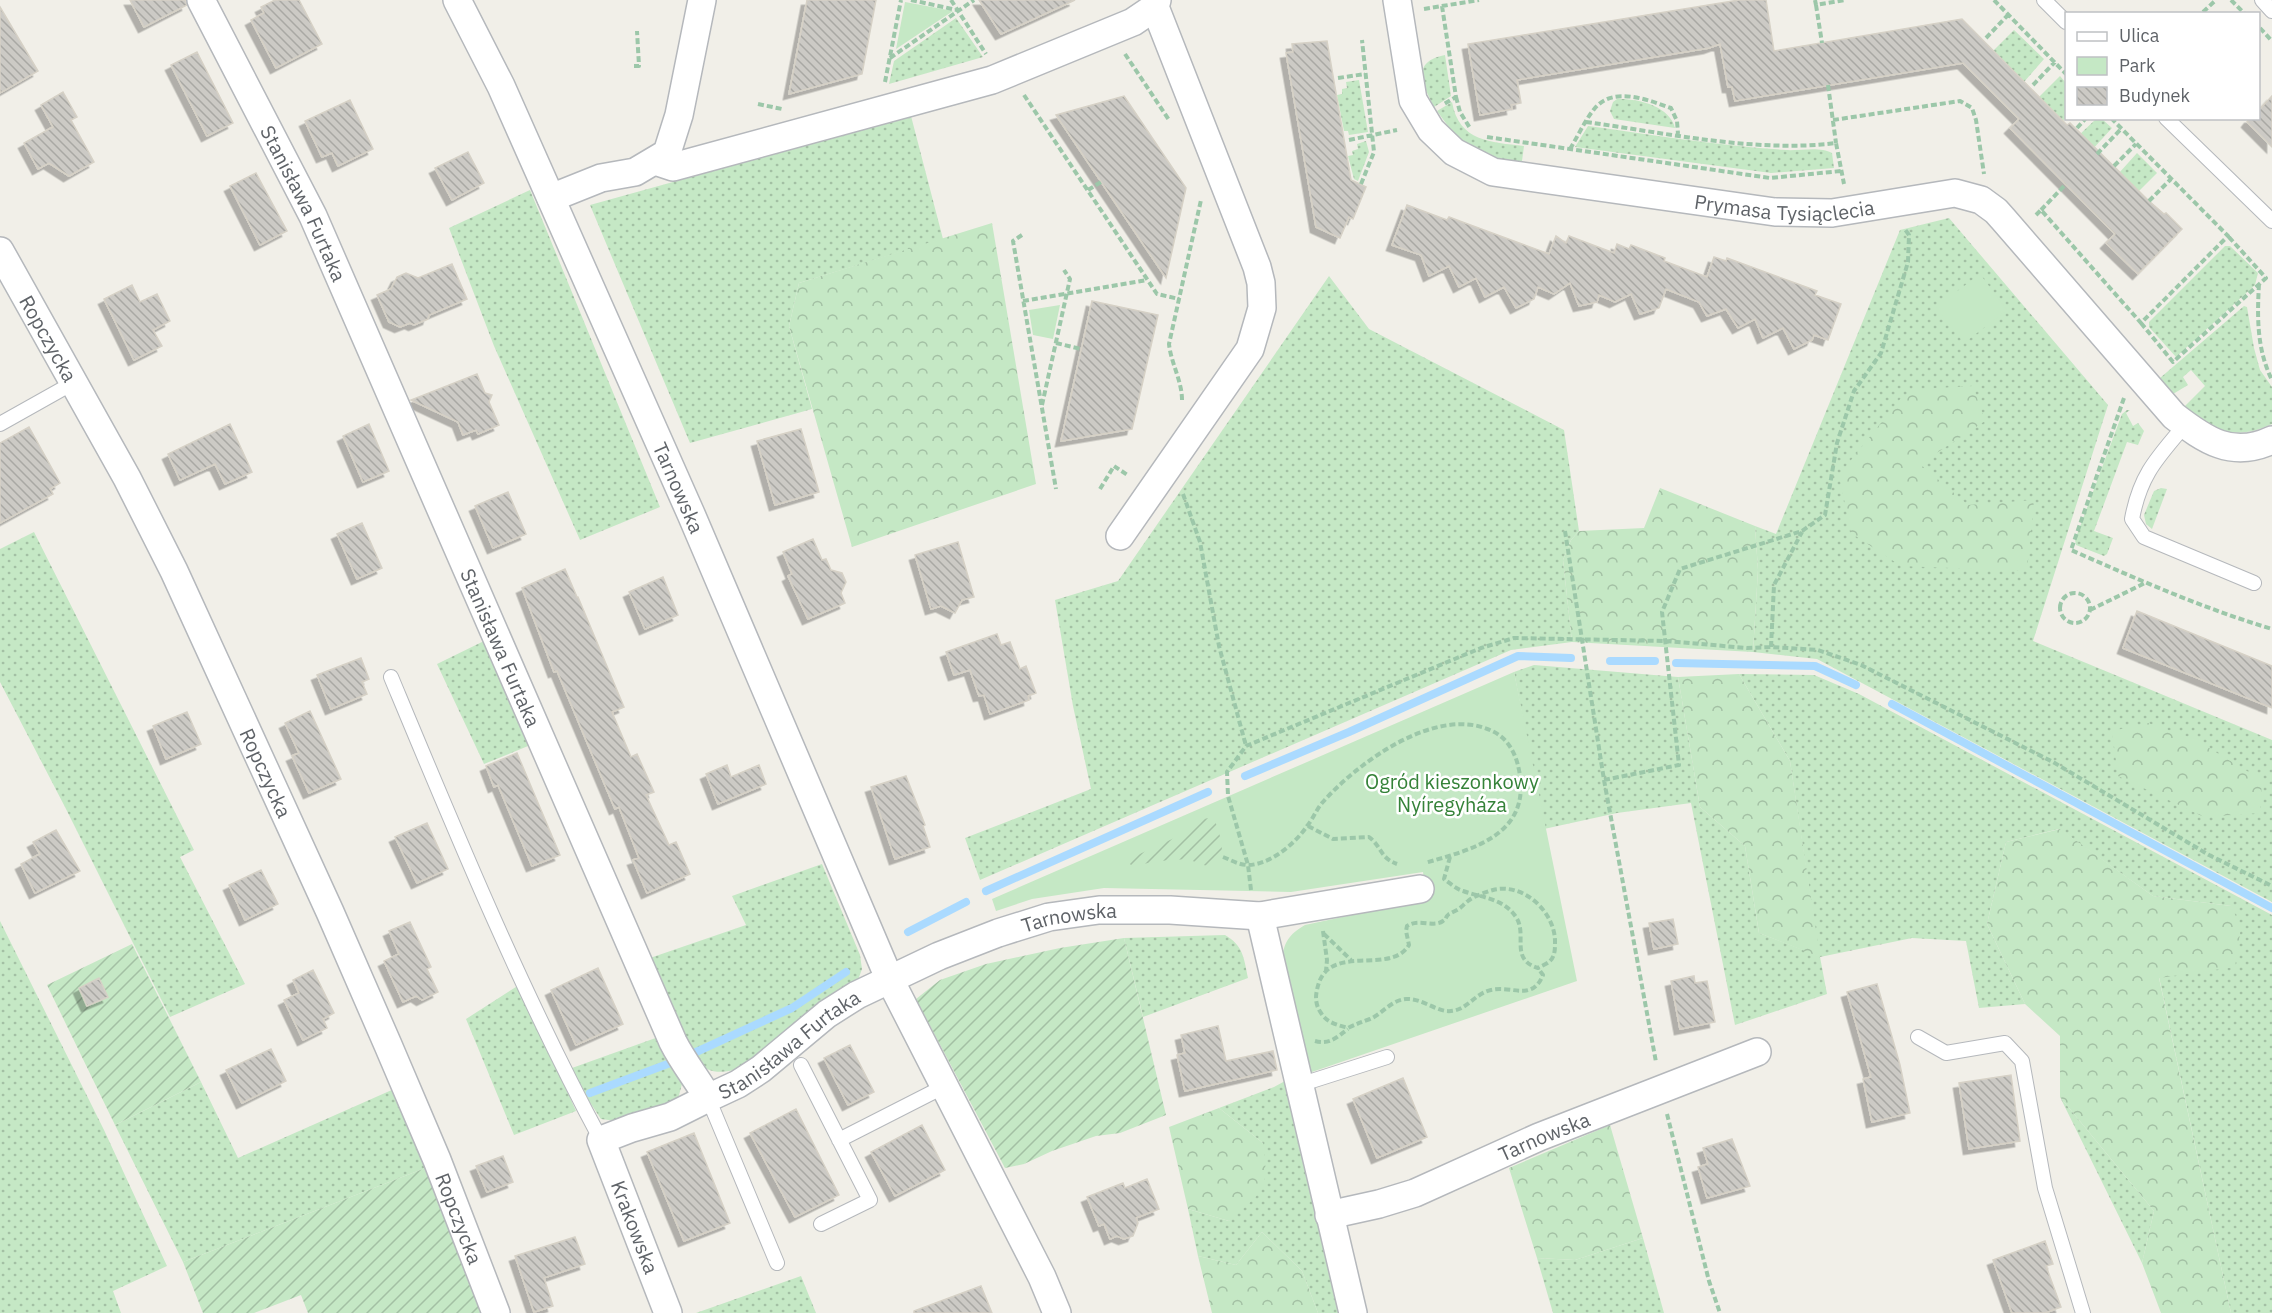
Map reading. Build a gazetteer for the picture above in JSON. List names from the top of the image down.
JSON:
{
  "streets": {
    "street": [
      "Prymasa Tysiąclecia",
      "Stanisława Furtaka",
      "Ropczycka",
      "Tarnowska",
      "Krakowska"
    ]
  },
  "crossings": [
    ["Stanisława Furtaka", "Tarnowska"]
  ],
  "parks": ["Ogród kieszonkowy Nyíregyháza"],
  "legend": ["Ulica", "Park", "Budynek"]
}
